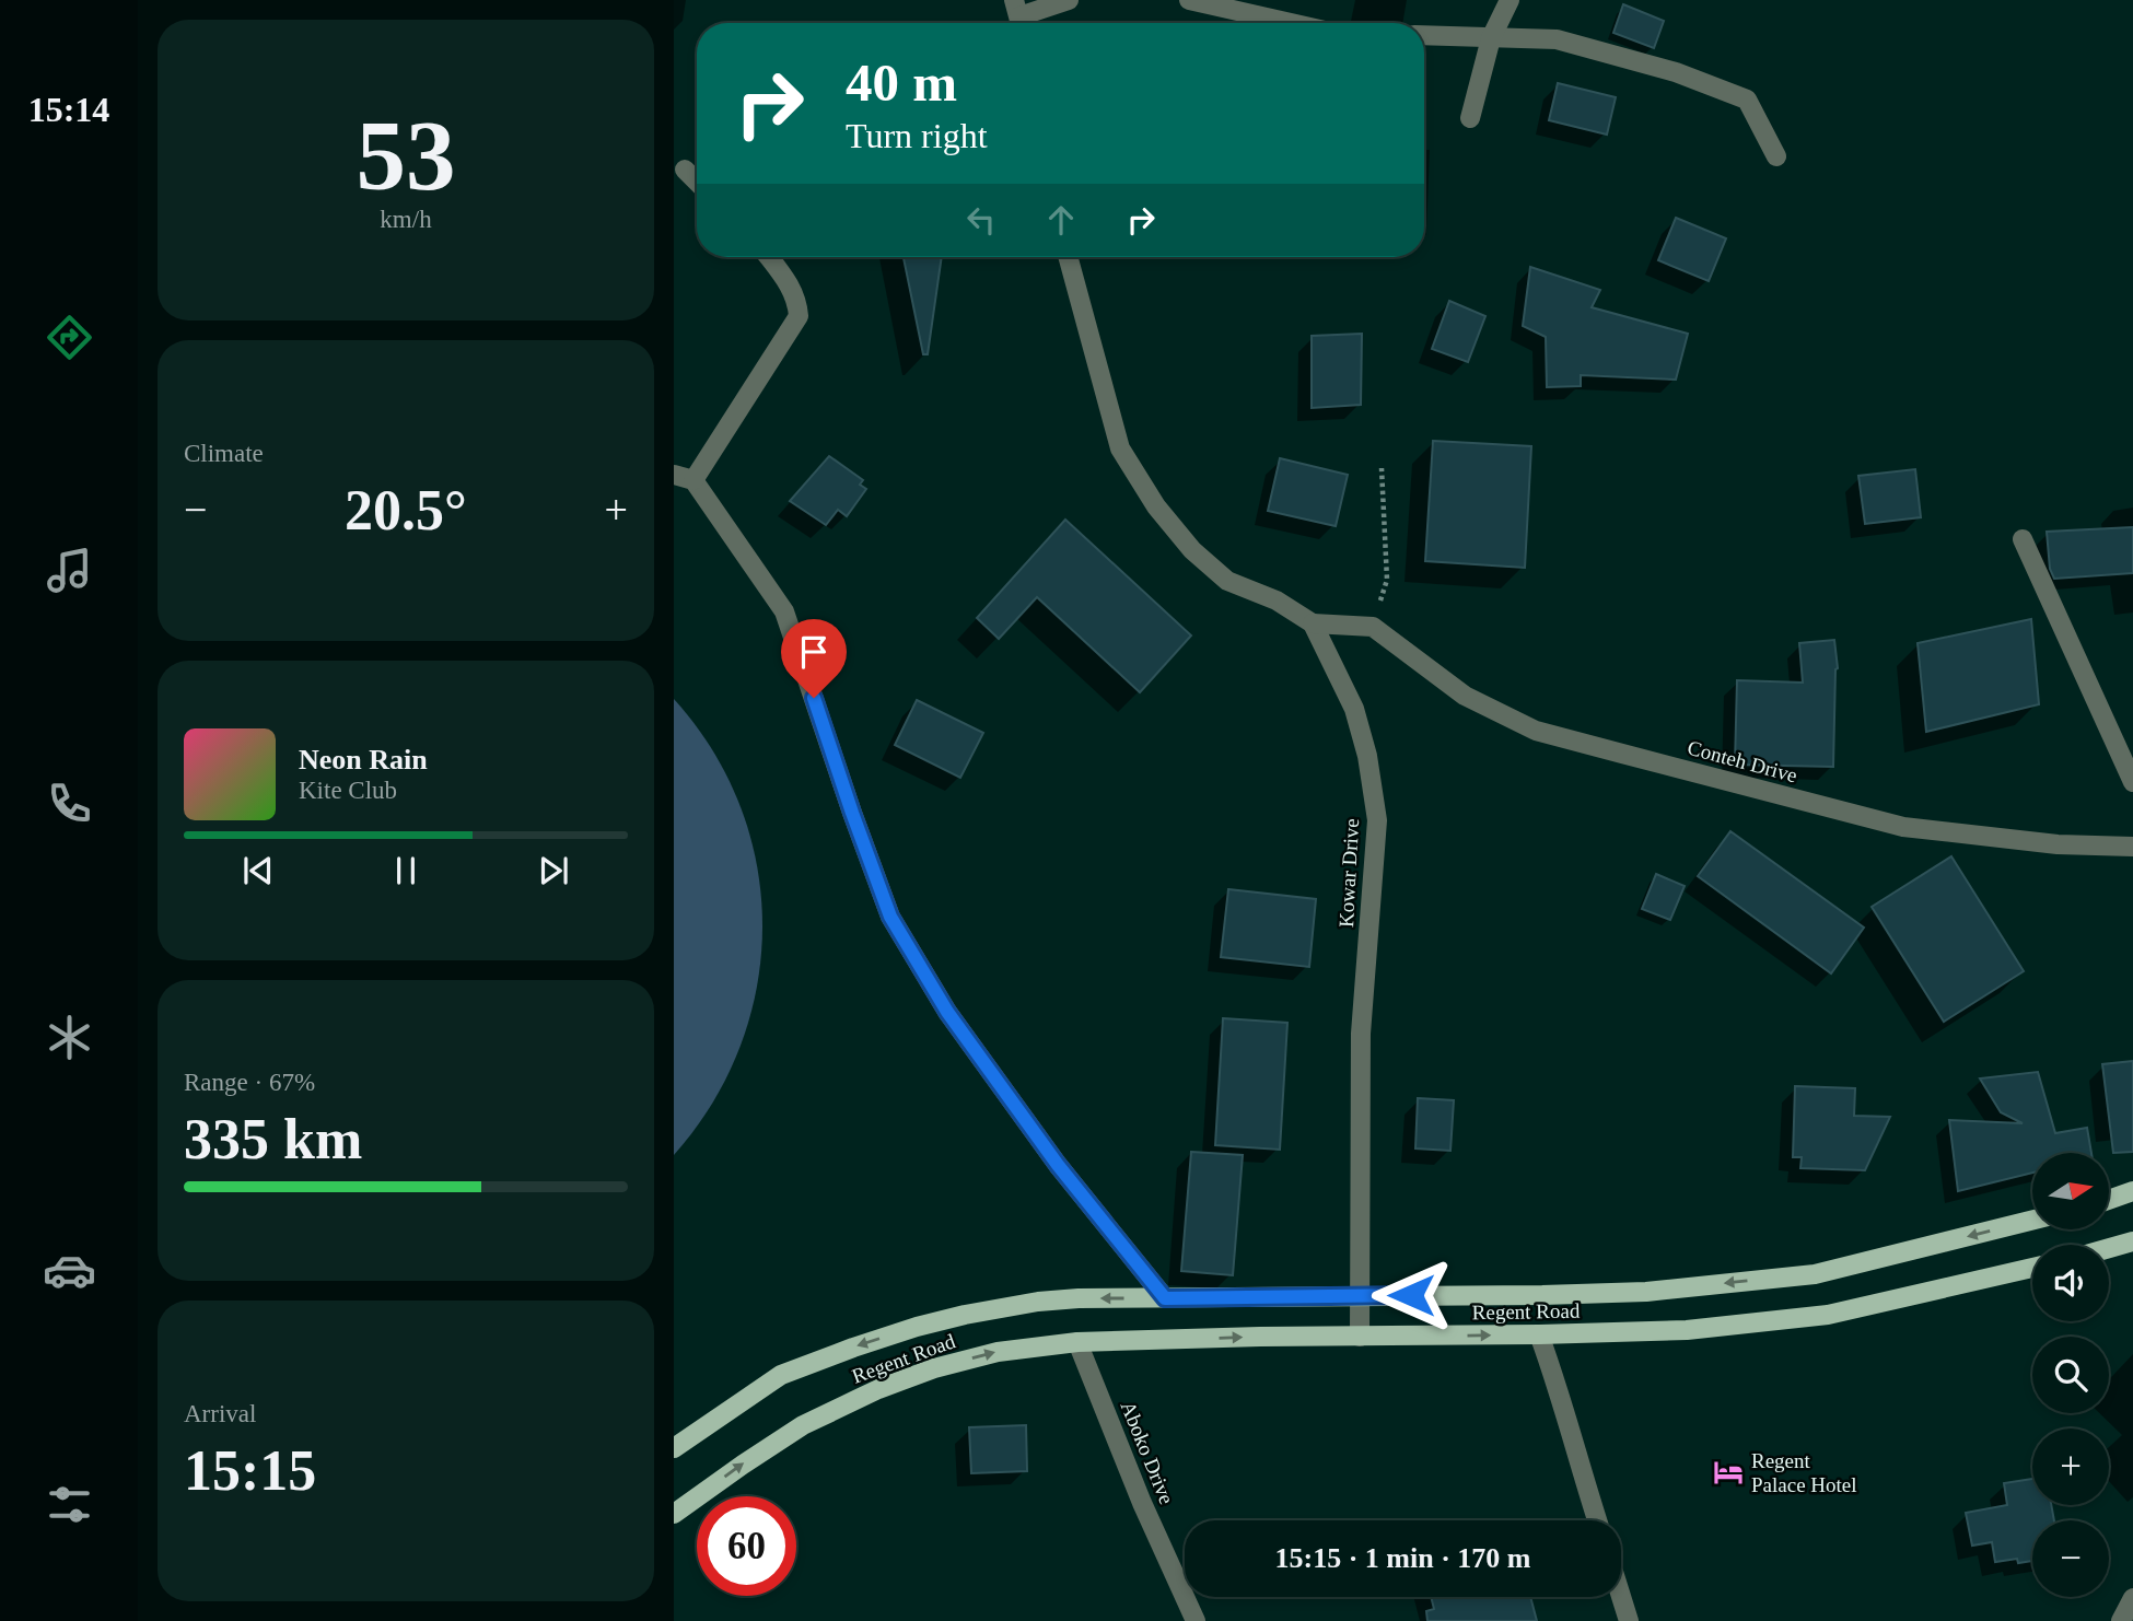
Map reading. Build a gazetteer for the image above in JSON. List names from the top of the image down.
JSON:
{
  "streets": {
    "main road": ["Regent Road"],
    "street": ["Conteh Drive", "Kowar Drive", "Aboko Drive"]
  },
  "crossings": [
    ["Kowar Drive", "Regent Road"],
    ["Regent Road", "Aboko Drive"]
  ],
  "places": {
    "hotel": ["Regent Palace Hotel"]
  },
  "north": "right",
  "page": {
    "tabs": "15:14",
    "tile": [
      ["53", "km/h"],
      "Climate",
      ["Range · 67%", "335 km"],
      ["Arrival", "15:15"]
    ],
    "turn": ["40 m", "Turn right"],
    "heat": ["−", "20.5°", "+"],
    "song": ["Neon Rain", "Kite Club"],
    "map_buttons": ["+", "−"],
    "limit": "60",
    "trip": "15:15 · 1 min · 170 m"
  }
}
